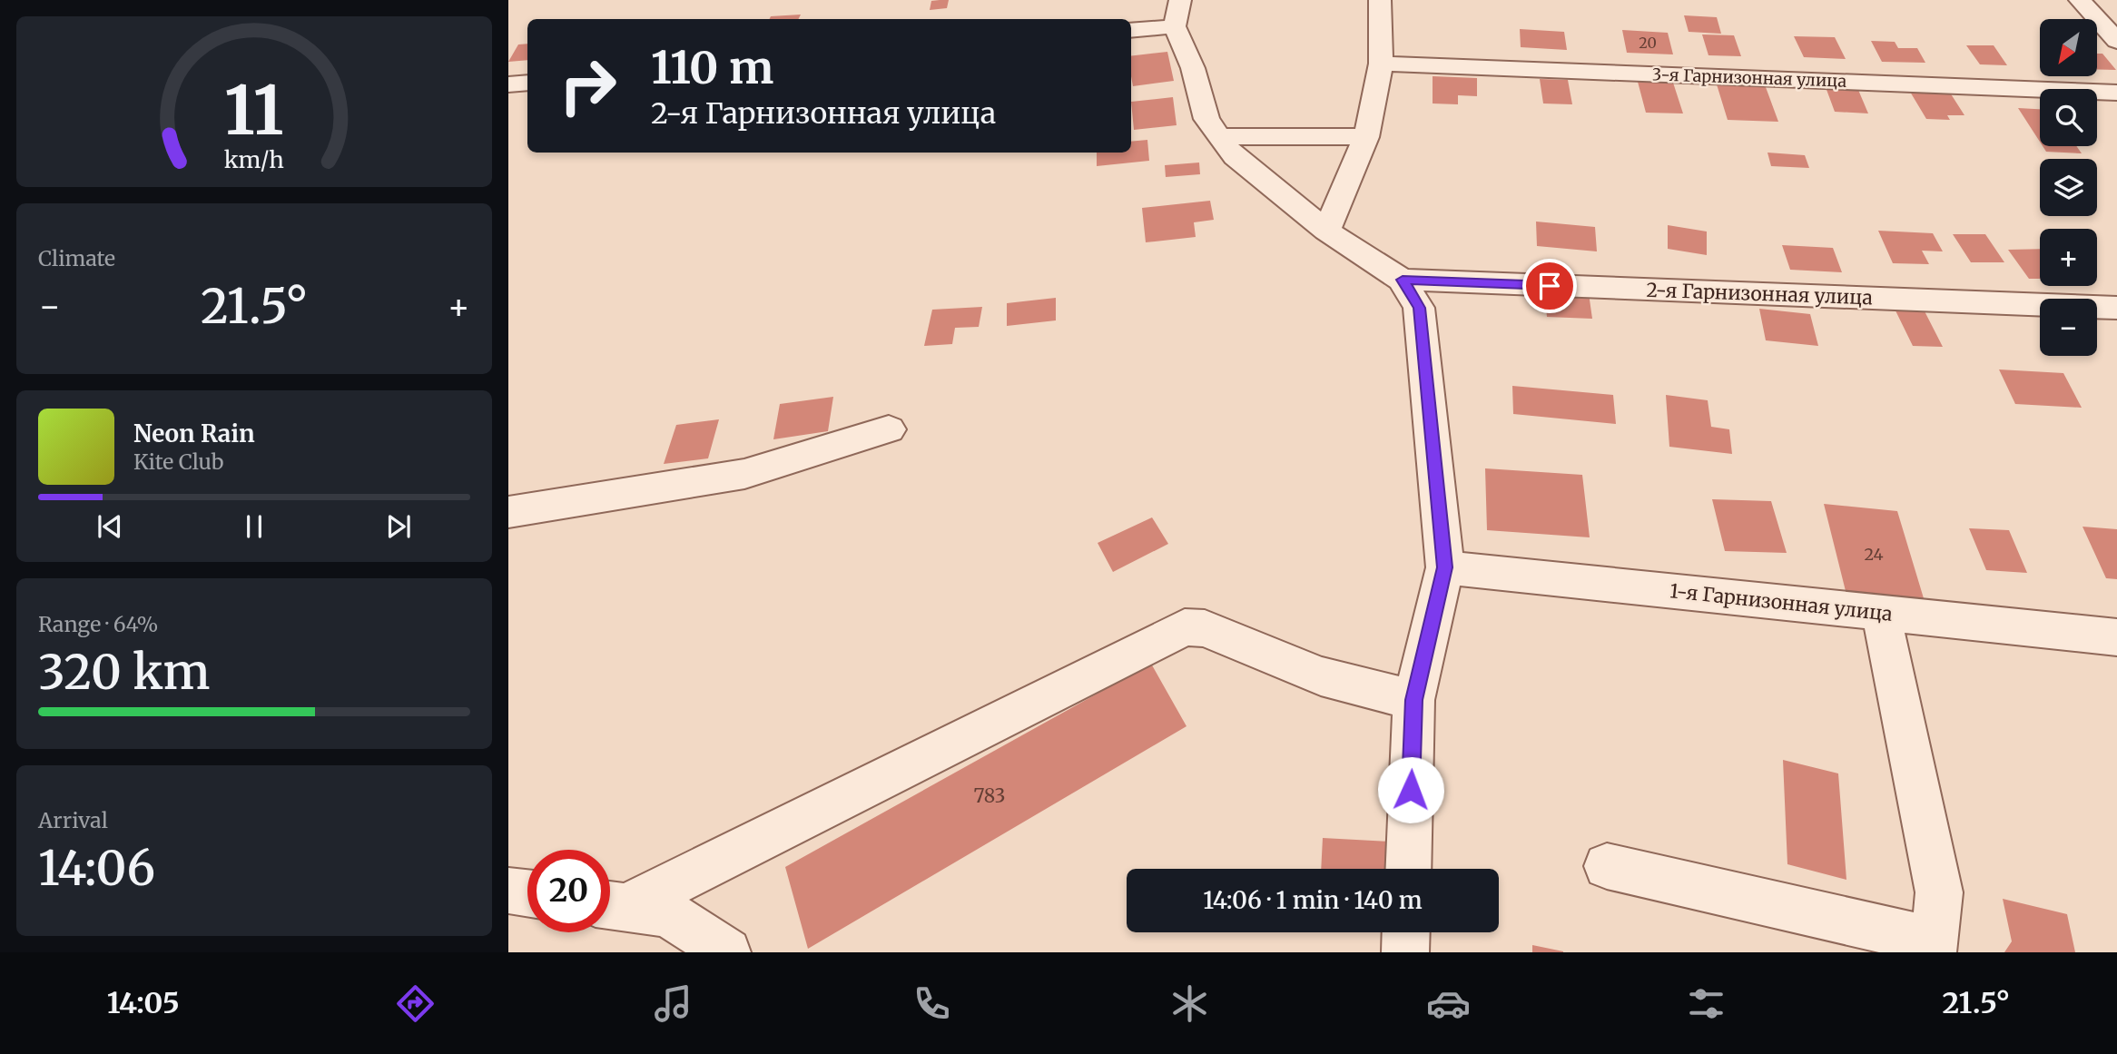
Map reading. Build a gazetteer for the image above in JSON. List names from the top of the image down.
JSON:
{
  "streets": {
    "street": ["3-я Гарнизонная улица", "2-я Гарнизонная улица", "1-я Гарнизонная улица"]
  },
  "house_numbers": ["20", "24", "783"],
  "north": "bottom left",
  "page": {
    "map_buttons": ["+", "−"],
    "turn": ["110 m", "2-я Гарнизонная улица"],
    "tile": [
      "Climate",
      ["Range · 64%", "320 km"],
      ["Arrival", "14:06"]
    ],
    "heat": ["−", "21.5°", "+"],
    "song": ["Neon Rain", "Kite Club"],
    "limit": "20",
    "trip": "14:06 · 1 min · 140 m",
    "tabs": ["14:05", "21.5°"],
    "gauge": ["11", "km/h"]
  }
}
